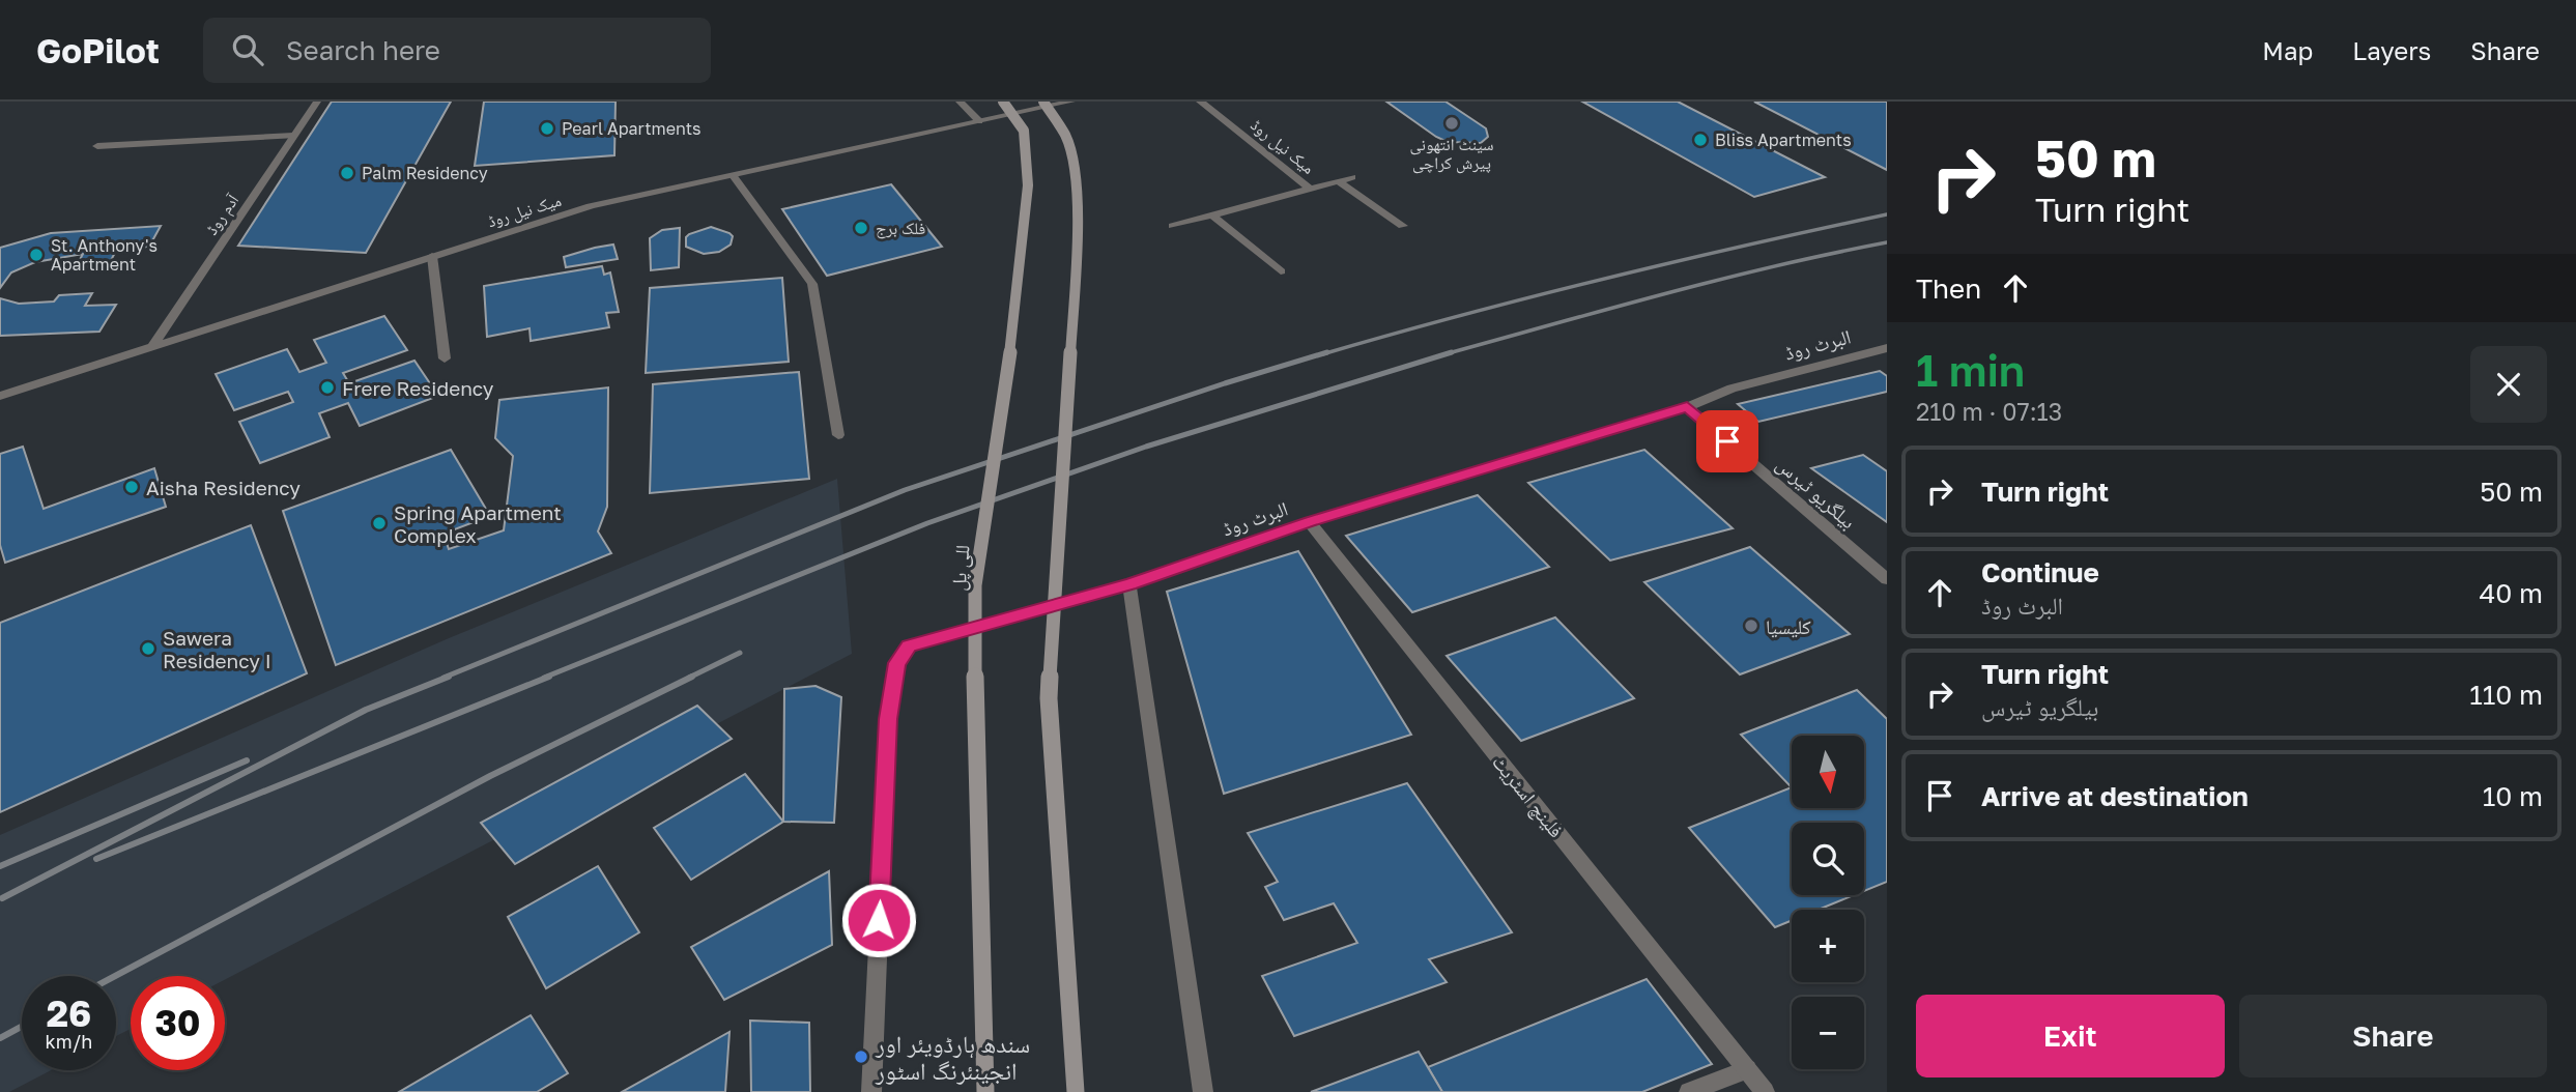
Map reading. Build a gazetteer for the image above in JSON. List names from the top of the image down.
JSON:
{
  "streets": {
    "main road": ["للی پل"],
    "street": [
      "میک نیل روڈ",
      "آدم روڈ",
      "البرٹ روڈ",
      "بیلگریو ٹیرس",
      "فلینچ اسٹریٹ"
    ]
  },
  "crossings": [
    ["میک نیل روڈ", "آدم روڈ"],
    ["البرٹ روڈ", "بیلگریو ٹیرس"],
    ["البرٹ روڈ", "فلینچ اسٹریٹ"]
  ],
  "places": [
    "سینٹ انتھونی پیرش کراچی",
    "Pearl Apartments",
    "Bliss Apartments",
    "Palm Residency",
    "فلک برج",
    "St. Anthony's Apartment",
    "Frere Residency",
    "Aisha Residency",
    "Spring Apartment Complex",
    "کلیسیا",
    "Sawera Residency I",
    "سندھ ہارڈویئر اور انجینئرنگ اسٹور"
  ],
  "north": "bottom",
  "page": {
    "header": "GoPilot",
    "search": "Search here",
    "nav": ["Map", "Layers", "Share"],
    "turn": ["50 m", "Turn right"],
    "then": "Then",
    "heading": ["1 min", "210 m · 07:13"],
    "list": [
      {
        "name": "Turn right",
        "value": "50 m"
      },
      {
        "name": "Continue",
        "note": "البرٹ روڈ",
        "value": "40 m"
      },
      {
        "name": "Turn right",
        "note": "بیلگریو ٹیرس",
        "value": "110 m"
      },
      {
        "name": "Arrive at destination",
        "value": "10 m"
      }
    ],
    "map_buttons": ["+", "−"],
    "speed": "26 km/h",
    "limit": "30",
    "buttons": ["Exit", "Share"]
  }
}
